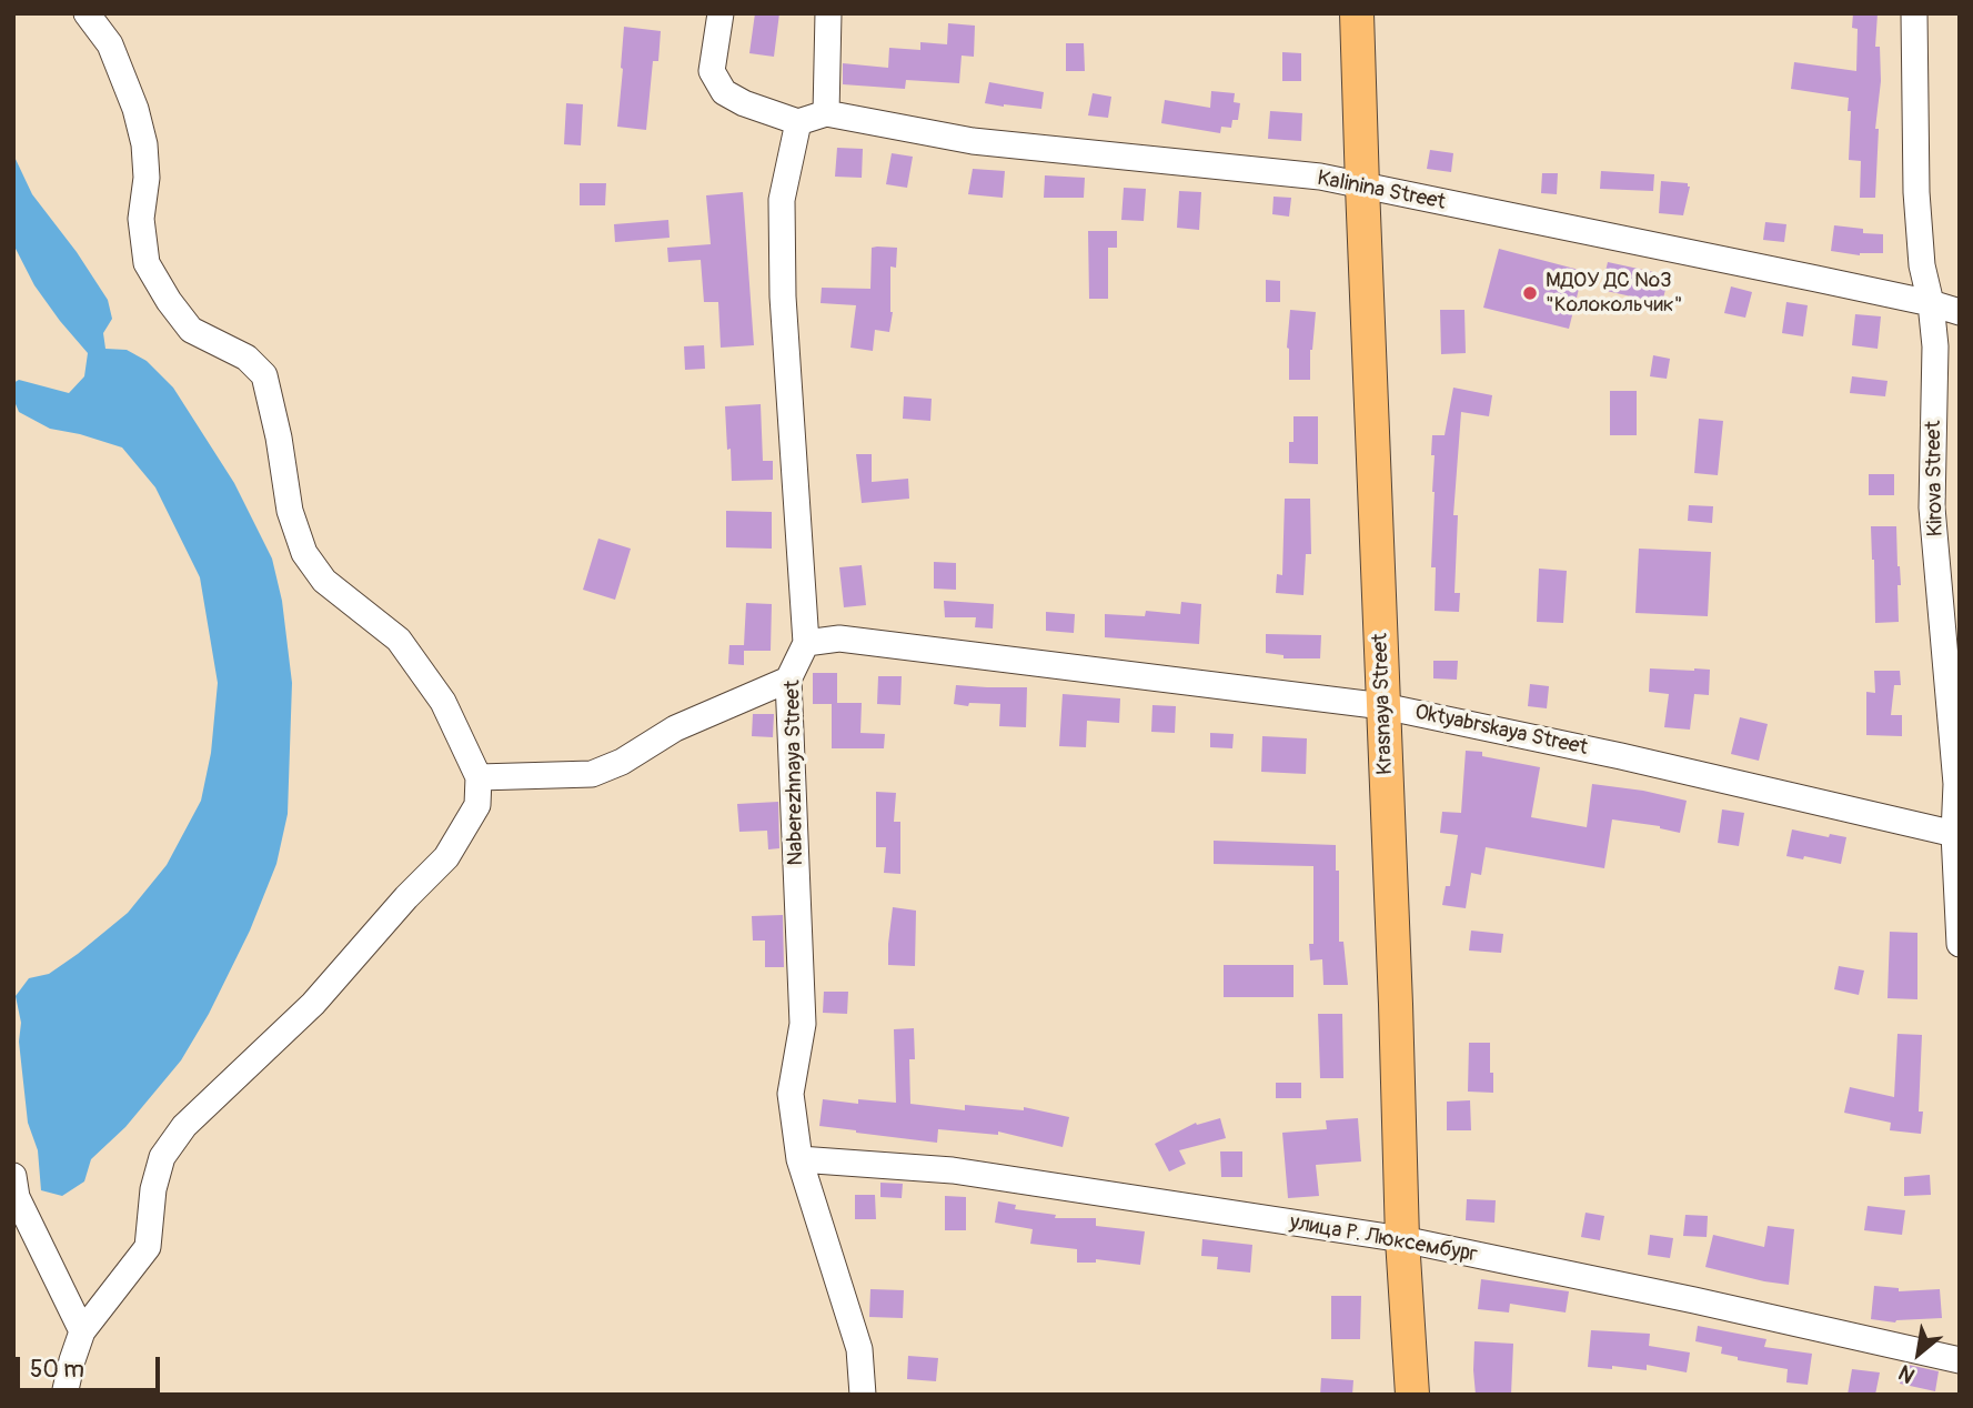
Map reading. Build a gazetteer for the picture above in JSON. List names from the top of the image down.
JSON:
{
  "streets": {
    "main road": ["Krasnaya Street"],
    "street": [
      "Kalinina Street",
      "Kirova Street",
      "Oktyabrskaya Street",
      "Naberezhnaya Street",
      "улица Р. Люксембург"
    ]
  },
  "crossings": [
    ["Kalinina Street", "Kirova Street"],
    ["Kalinina Street", "Krasnaya Street"],
    ["Kalinina Street", "Naberezhnaya Street"],
    ["Kirova Street", "Oktyabrskaya Street"],
    ["Krasnaya Street", "Oktyabrskaya Street"],
    ["Krasnaya Street", "улица Р. Люксембург"],
    ["Oktyabrskaya Street", "Naberezhnaya Street"],
    ["Naberezhnaya Street", "улица Р. Люксембург"]
  ],
  "places": ["МДОУ ДС №3 \"Колокольчик\""],
  "scale_bar": "50 m",
  "north": "bottom left"
}
